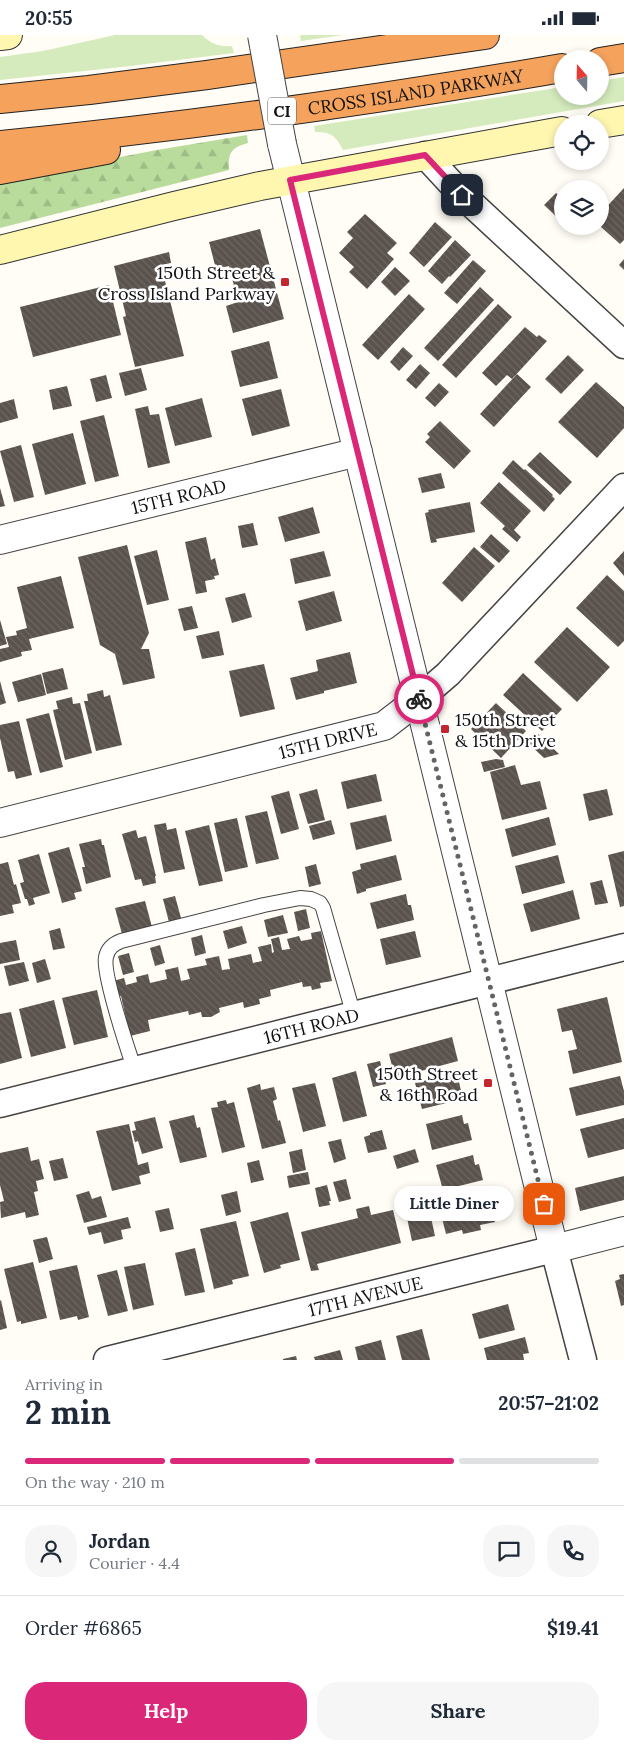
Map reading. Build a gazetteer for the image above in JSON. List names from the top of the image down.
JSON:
{
  "streets": {
    "highway": ["CROSS ISLAND PARKWAY", "CI"],
    "street": [
      "15TH ROAD",
      "15TH DRIVE",
      "16TH ROAD",
      "17TH AVENUE"
    ]
  },
  "places": {
    "transit": ["150th Street & Cross Island Parkway", "150th Street & 15th Drive", "150th Street & 16th Road"],
    "other": ["Little Diner"]
  },
  "north": "top",
  "page": {
    "status": "20:55",
    "bubble": "Little Diner",
    "heading": ["2 min", "Arriving in", "20:57–21:02"],
    "panel": [
      "Jordan",
      "Courier · 4.4",
      "Order #6865",
      "$19.41"
    ],
    "bar": "On the way · 210 m",
    "buttons": ["Help", "Share"]
  }
}
